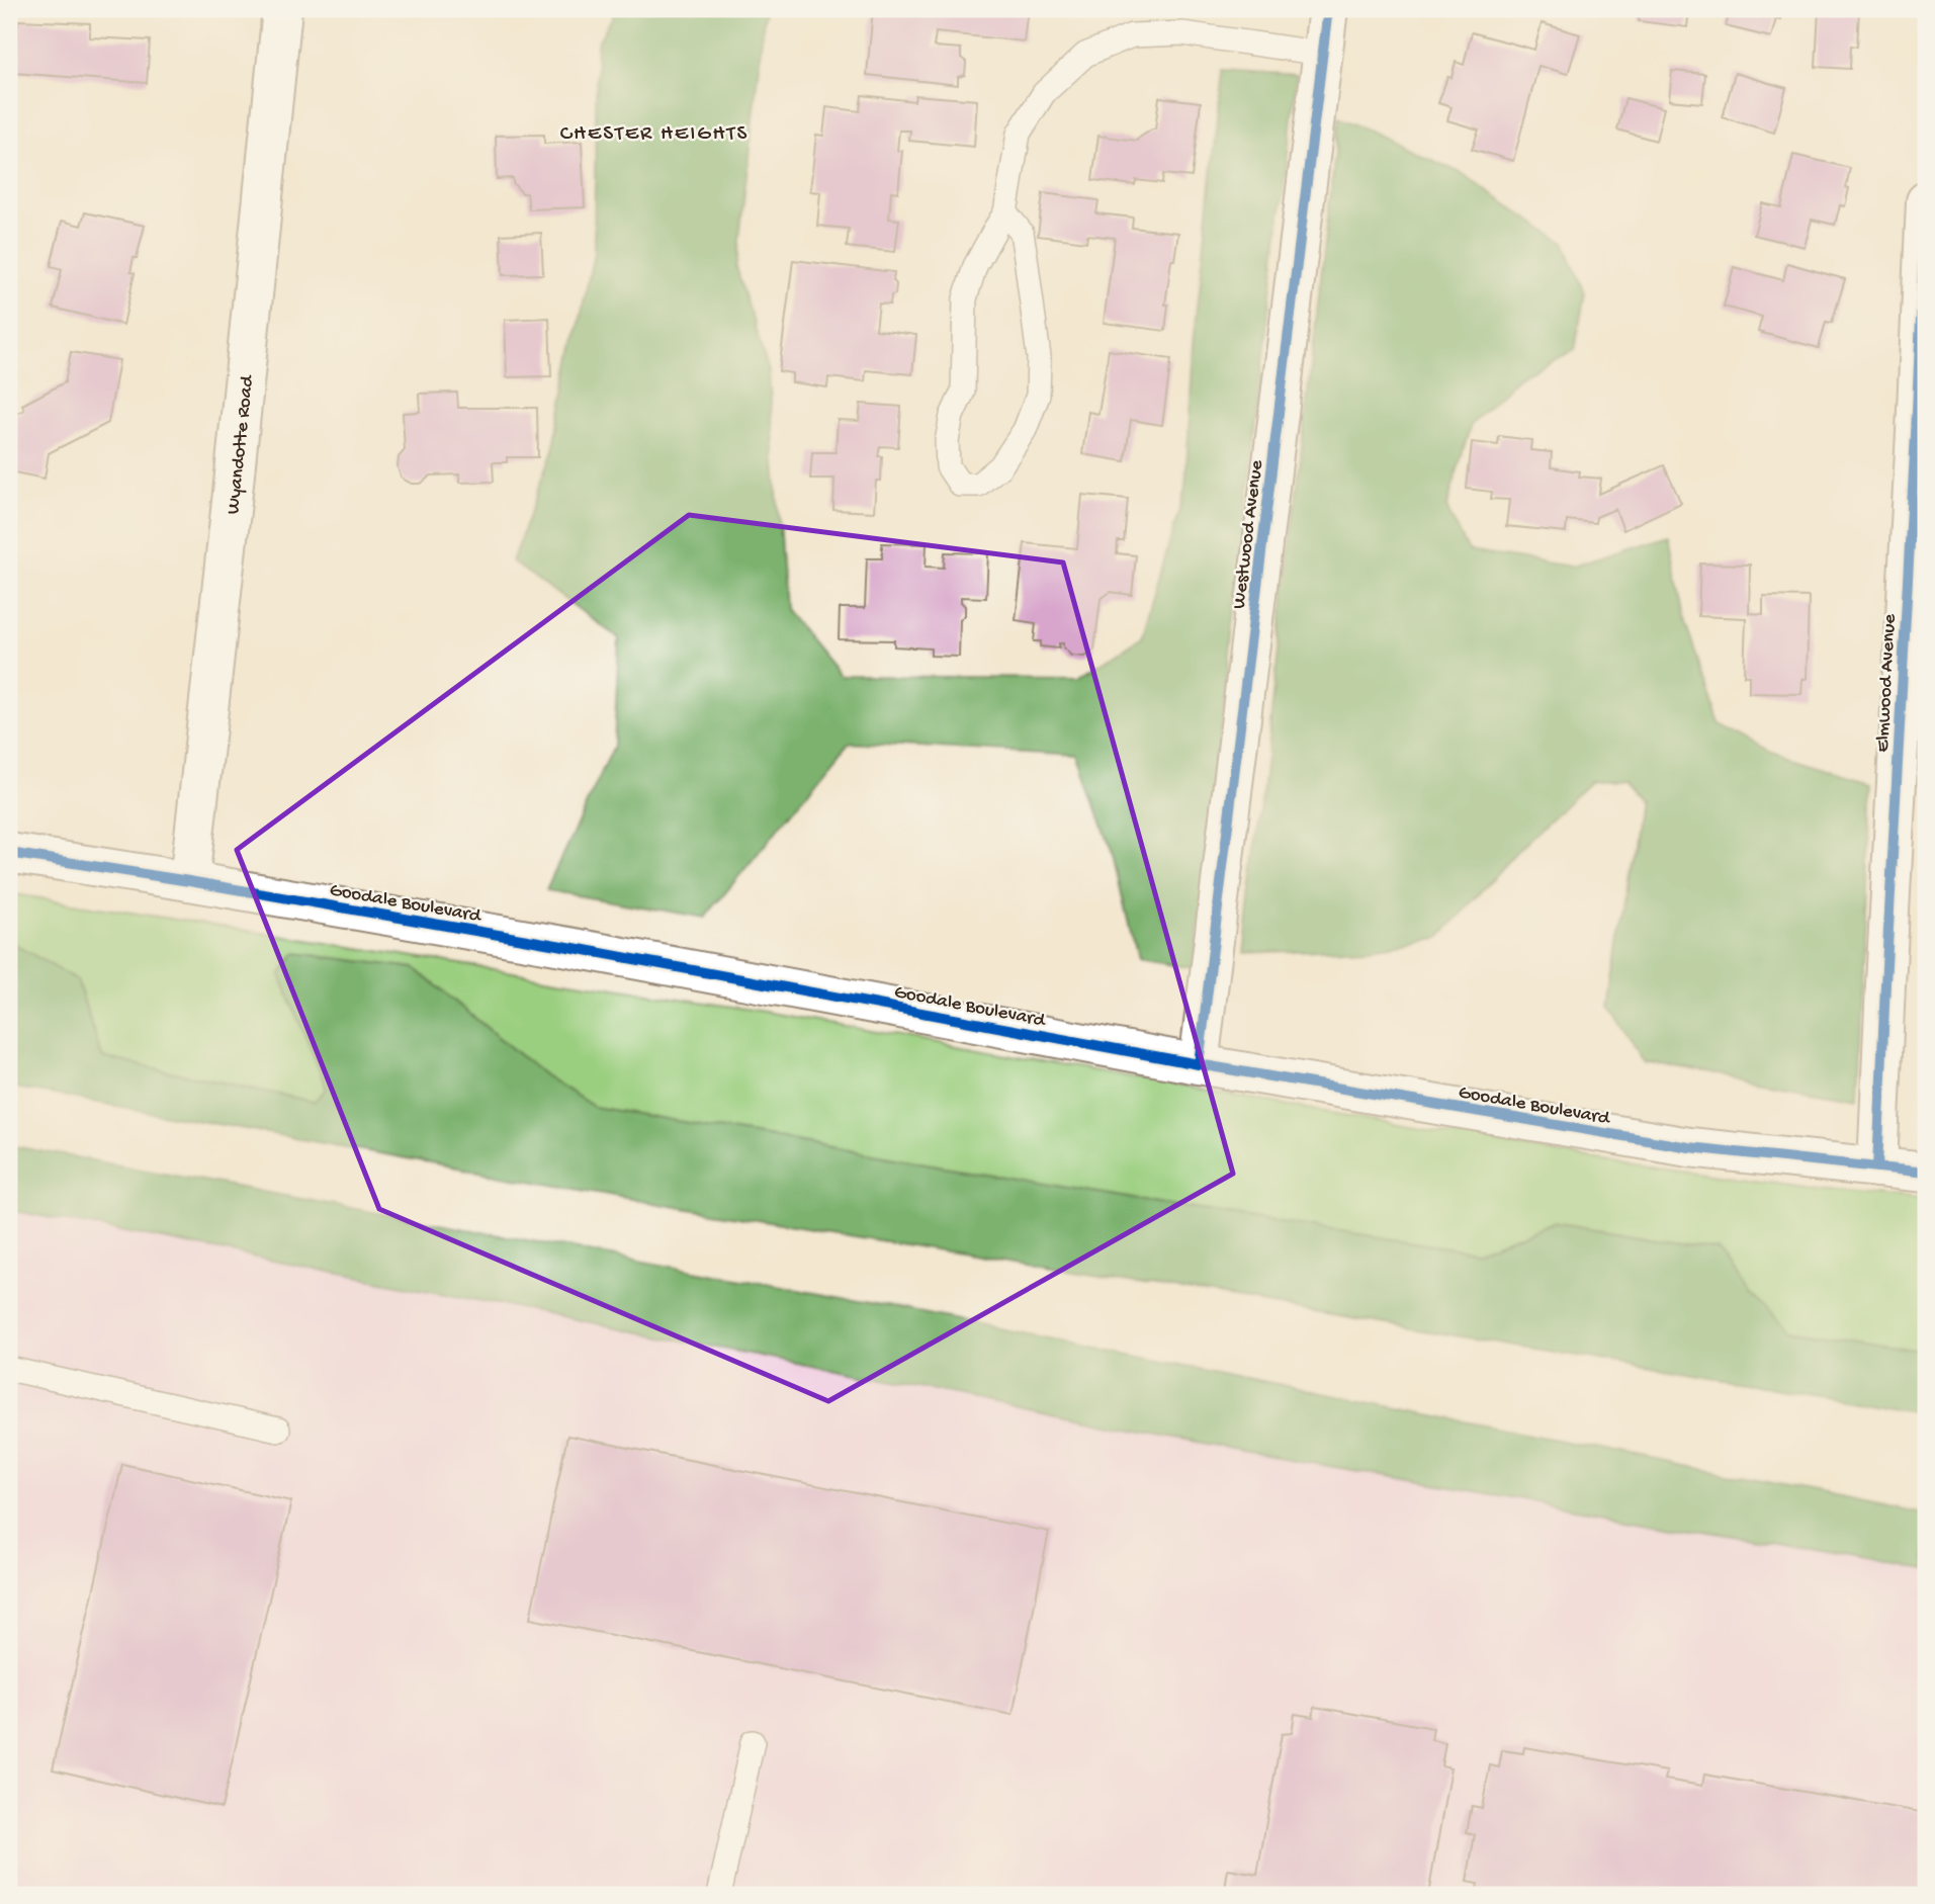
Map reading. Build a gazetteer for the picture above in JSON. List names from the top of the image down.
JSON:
{
  "streets": {
    "street": [
      "Wyandotte Road",
      "Westwood Avenue",
      "Elmwood Avenue",
      "Goodale Boulevard"
    ]
  },
  "crossings": [
    ["Wyandotte Road", "Goodale Boulevard"],
    ["Westwood Avenue", "Goodale Boulevard"],
    ["Elmwood Avenue", "Goodale Boulevard"]
  ],
  "districts": ["CHESTER HEIGHTS"]
}
